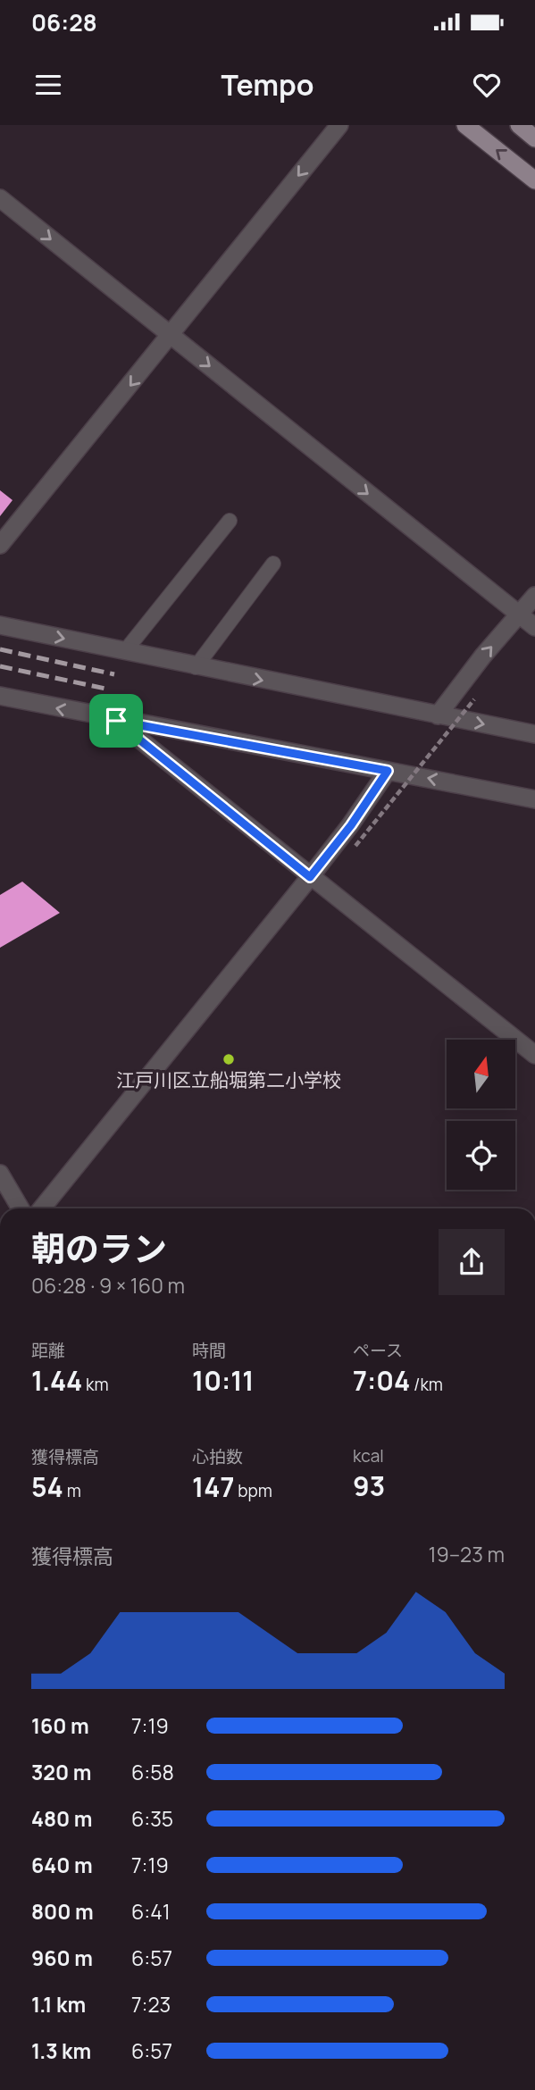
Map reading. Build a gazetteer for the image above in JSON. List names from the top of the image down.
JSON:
{
  "places": ["江戸川区立船堀第二小学校"],
  "north": "top",
  "page": {
    "status": "06:28",
    "header": "Tempo",
    "heading": ["朝のラン", "06:28 · 9 × 160 m"],
    "stats": [
      ["距離", "1.44 km"],
      ["時間", "10:11"],
      ["ペース", "7:04 /km"],
      ["獲得標高", "54 m"],
      ["心拍数", "147 bpm"],
      ["kcal", "93"]
    ],
    "chart": ["獲得標高", "19–23 m"],
    "list": [
      {
        "name": "160 m",
        "note": "7:19"
      },
      {
        "name": "320 m",
        "note": "6:58"
      },
      {
        "name": "480 m",
        "note": "6:35"
      },
      {
        "name": "640 m",
        "note": "7:19"
      },
      {
        "name": "800 m",
        "note": "6:41"
      },
      {
        "name": "960 m",
        "note": "6:57"
      },
      {
        "name": "1.1 km",
        "note": "7:23"
      },
      {
        "name": "1.3 km",
        "note": "6:57"
      }
    ]
  }
}
